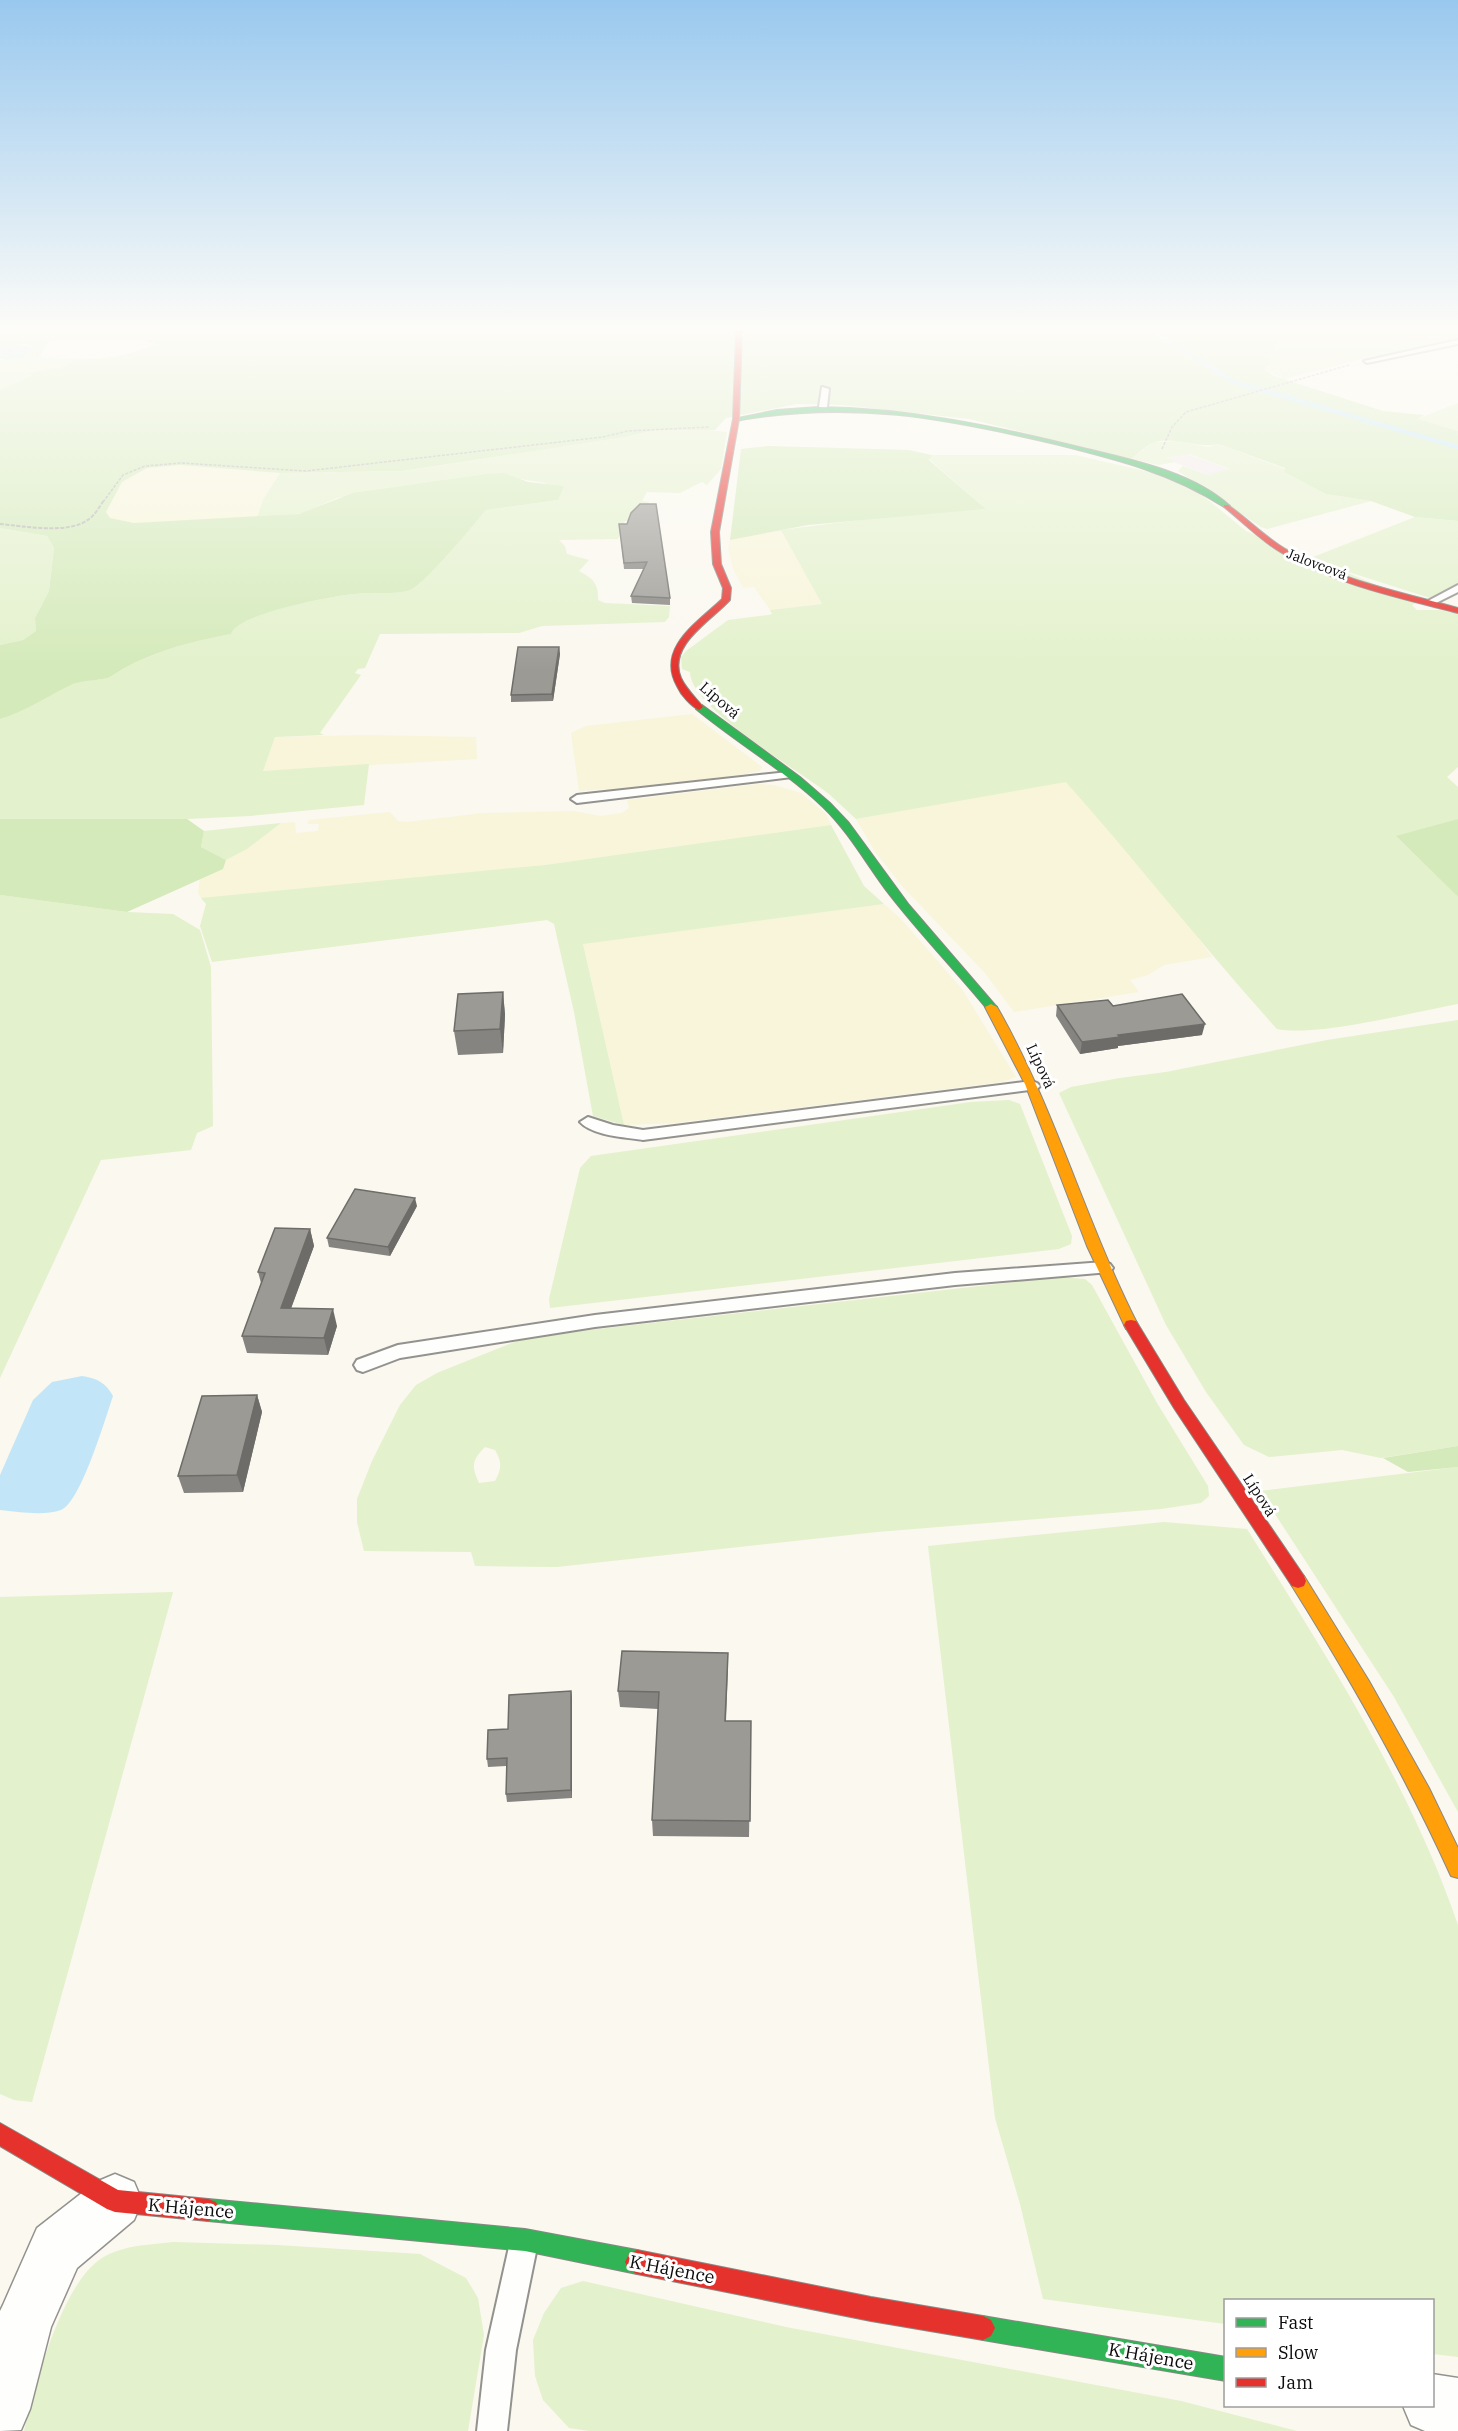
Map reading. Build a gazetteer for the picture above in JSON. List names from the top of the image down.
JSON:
{
  "streets": {
    "street": ["Jalovcová", "Lípová", "K Hájence"]
  },
  "legend": ["Fast", "Slow", "Jam"]
}
